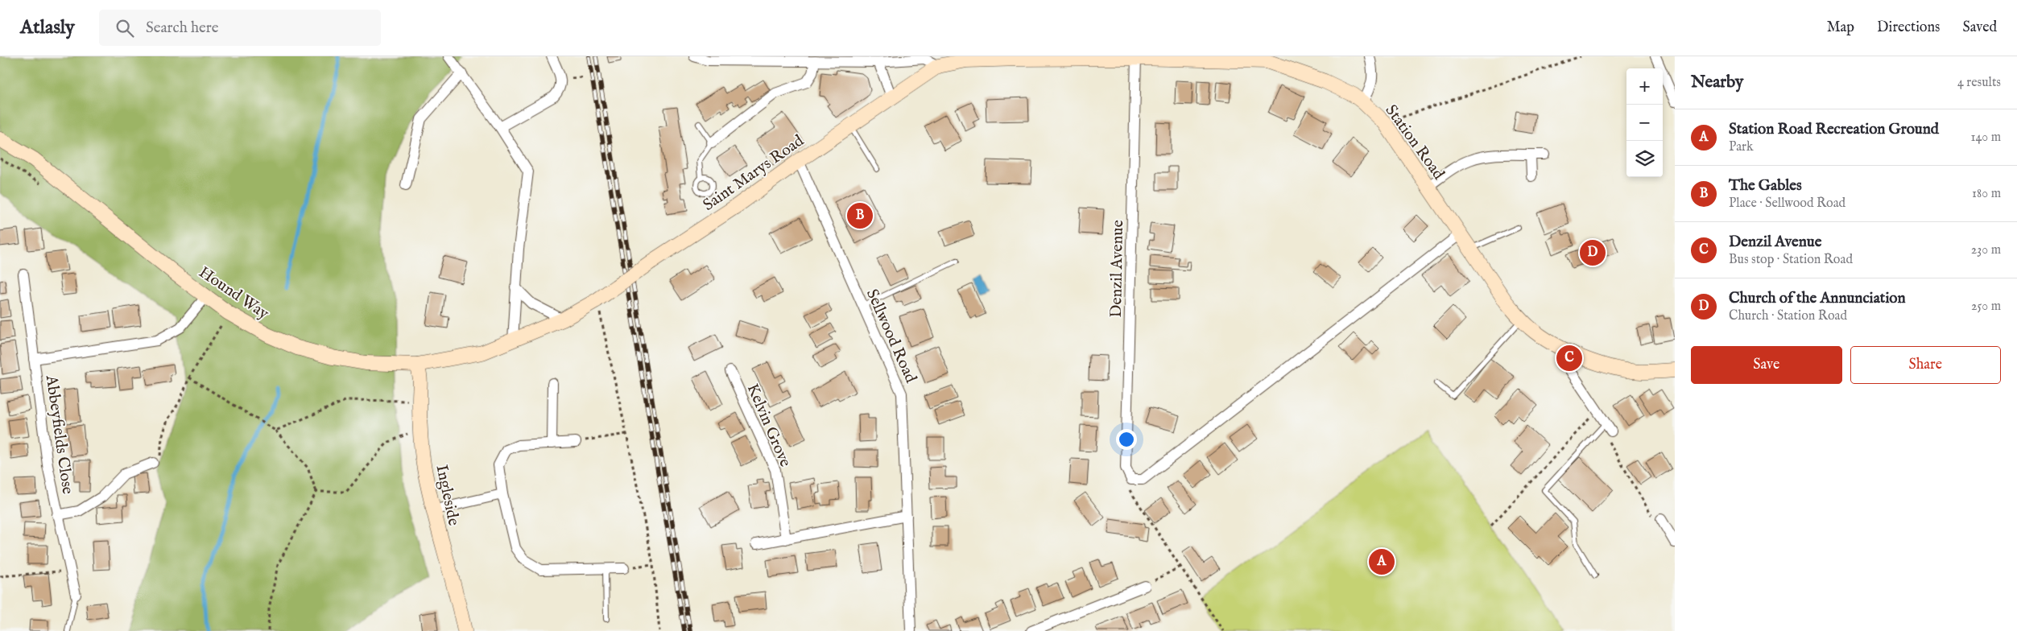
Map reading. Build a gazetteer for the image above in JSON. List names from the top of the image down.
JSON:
{
  "streets": {
    "street": [
      "Station Road",
      "Saint Marys Road",
      "Denzil Avenue",
      "Hound Way",
      "Sellwood Road",
      "Kelvin Grove",
      "Abbeyfields Close",
      "Ingleside"
    ]
  },
  "crossings": [
    ["Station Road", "Saint Marys Road"],
    ["Station Road", "Denzil Avenue"],
    ["Saint Marys Road", "Hound Way"],
    ["Saint Marys Road", "Sellwood Road"],
    ["Hound Way", "Abbeyfields Close"],
    ["Hound Way", "Ingleside"]
  ],
  "page": {
    "header": "Atlasly",
    "search": "Search here",
    "nav": ["Map", "Directions", "Saved"],
    "heading": ["Nearby", "4 results"],
    "map_buttons": ["+", "−"],
    "list": [
      {
        "mark": "A",
        "name": "Station Road Recreation Ground",
        "note": "Park",
        "value": "140 m"
      },
      {
        "mark": "B",
        "name": "The Gables",
        "note": "Place · Sellwood Road",
        "value": "180 m"
      },
      {
        "mark": "C",
        "name": "Denzil Avenue",
        "note": "Bus stop · Station Road",
        "value": "230 m"
      },
      {
        "mark": "D",
        "name": "Church of the Annunciation",
        "note": "Church · Station Road",
        "value": "250 m"
      }
    ],
    "pins": [
      "B",
      "D",
      "C",
      "A"
    ],
    "buttons": ["Save", "Share"]
  }
}
